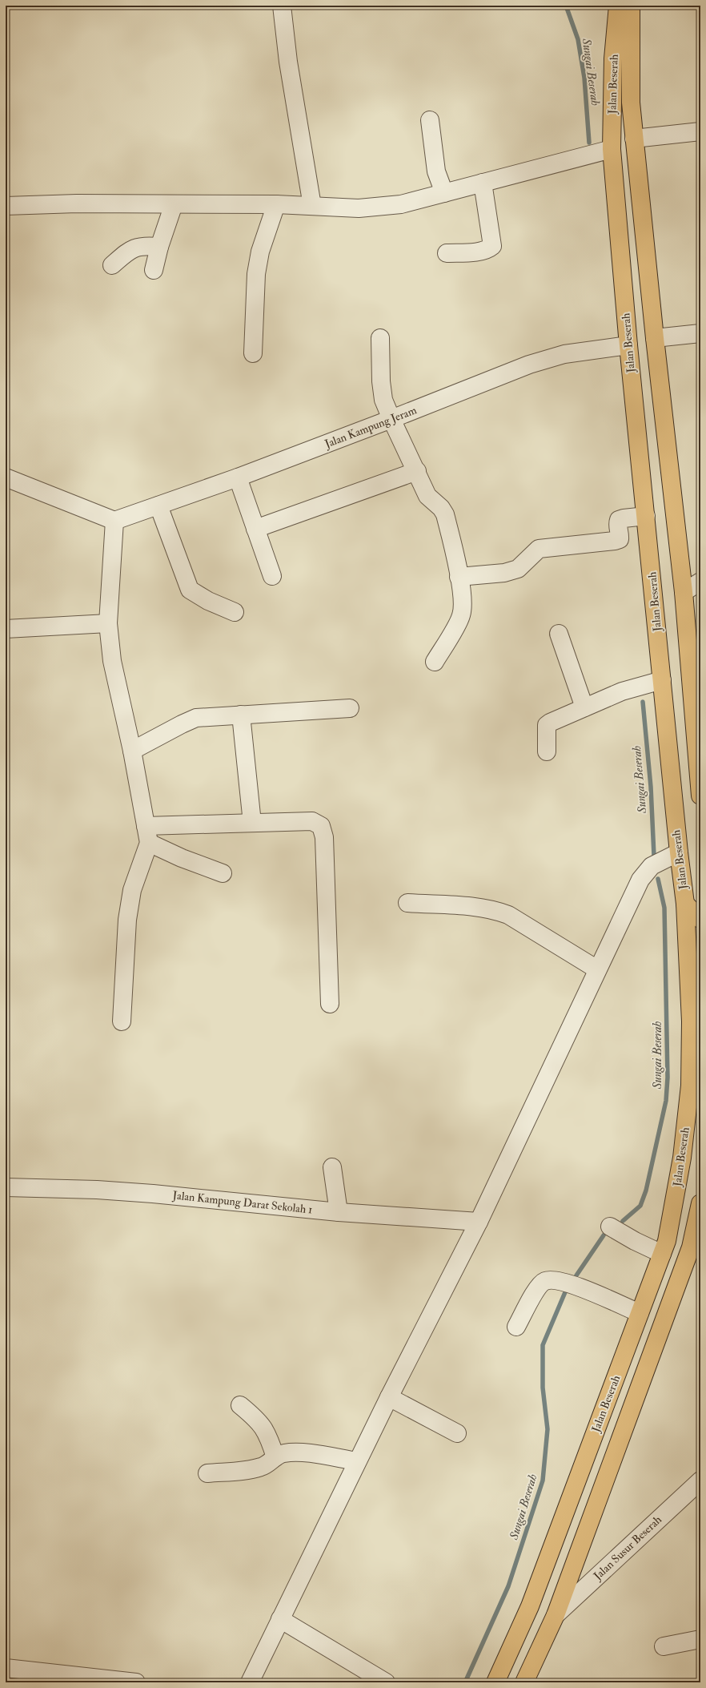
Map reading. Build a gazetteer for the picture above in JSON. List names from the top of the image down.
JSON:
{
  "streets": {
    "highway": ["Jalan Beserah"],
    "street": ["Jalan Kampung Jeram", "Jalan Kampung Darat Sekolah 1", "Jalan Susur Beserah"]
  },
  "crossings": [
    ["Jalan Beserah", "Jalan Kampung Jeram"]
  ],
  "water": ["Sungai Beserah"]
}
